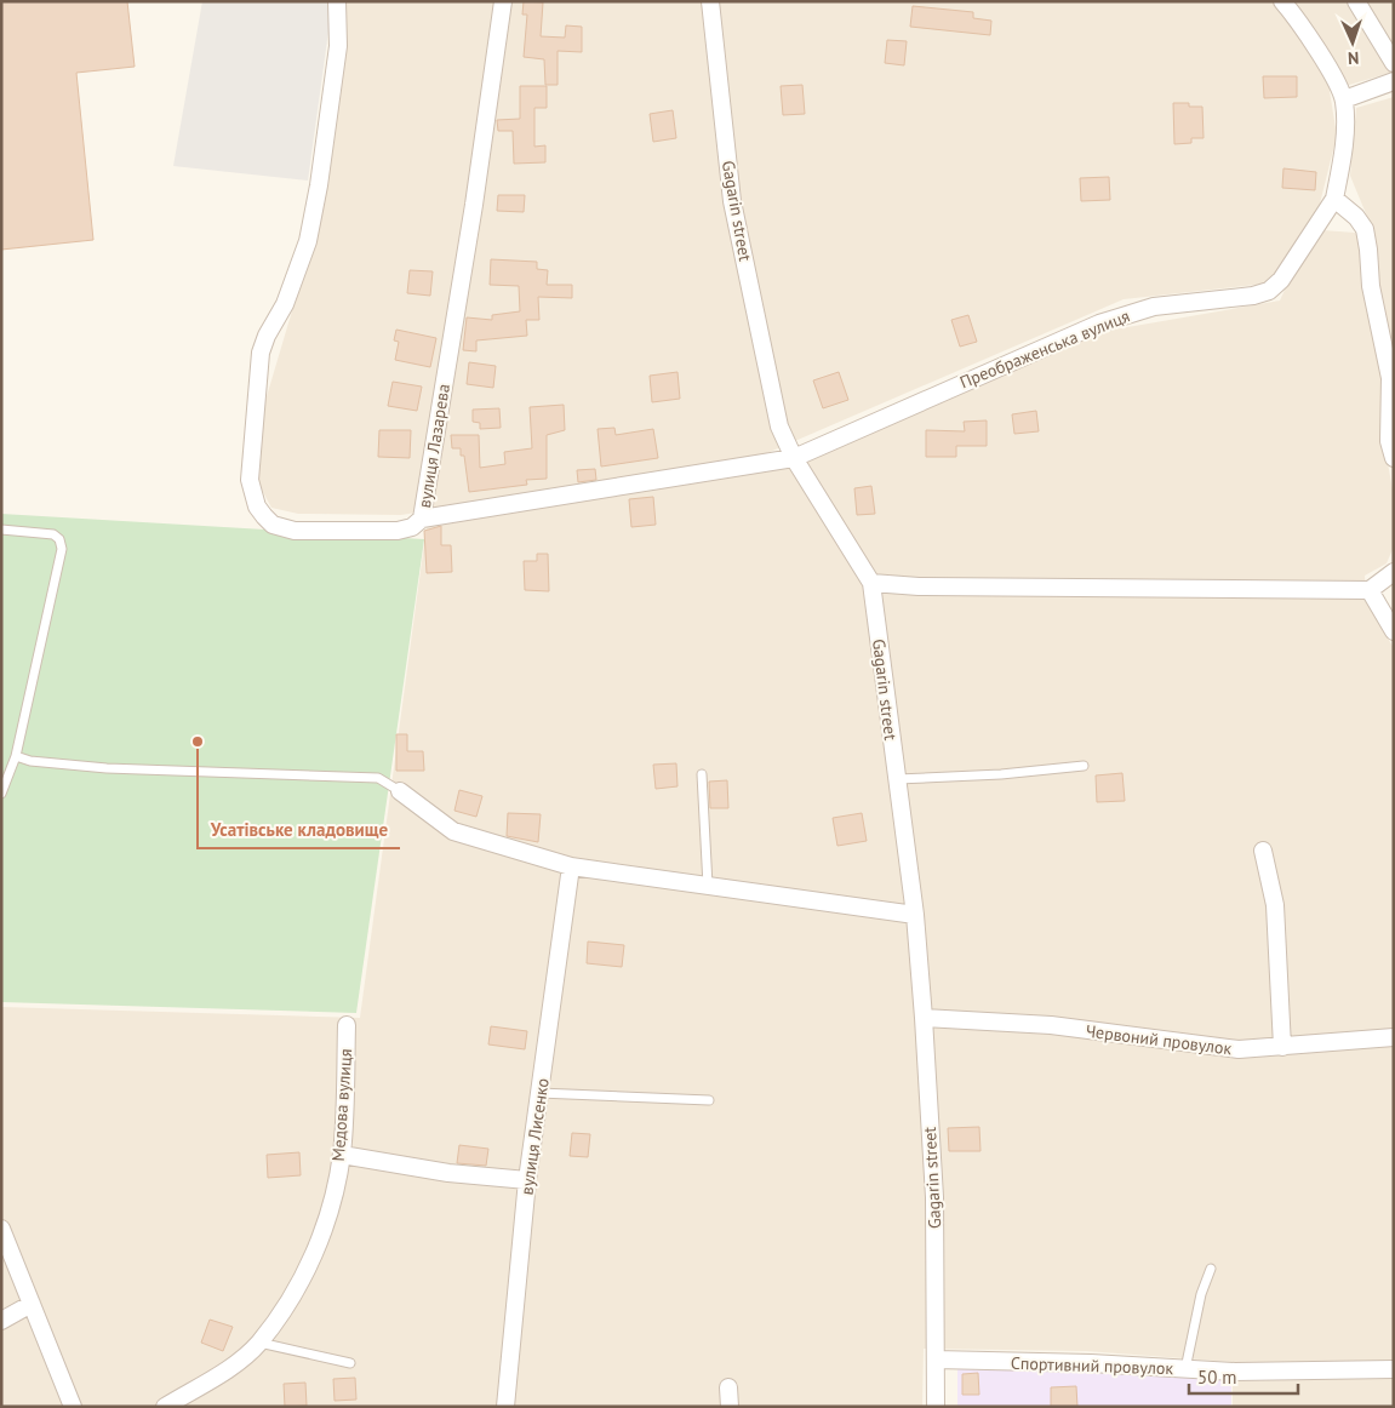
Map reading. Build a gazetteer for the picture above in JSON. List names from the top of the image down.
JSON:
{
  "streets": {
    "street": [
      "Gagarin street",
      "Преображенська вулиця",
      "вулиця Лазарева",
      "Червоний провулок",
      "Медова вулиця",
      "вулиця Лисенко",
      "Спортивний провулок"
    ]
  },
  "crossings": [
    ["Gagarin street", "Преображенська вулиця"],
    ["Gagarin street", "вулиця Лазарева"],
    ["Gagarin street", "Червоний провулок"],
    ["Gagarin street", "Спортивний провулок"],
    ["Преображенська вулиця", "вулиця Лазарева"]
  ],
  "places": ["Усатівське кладовище"],
  "scale_bar": "50 m",
  "north": "bottom"
}
